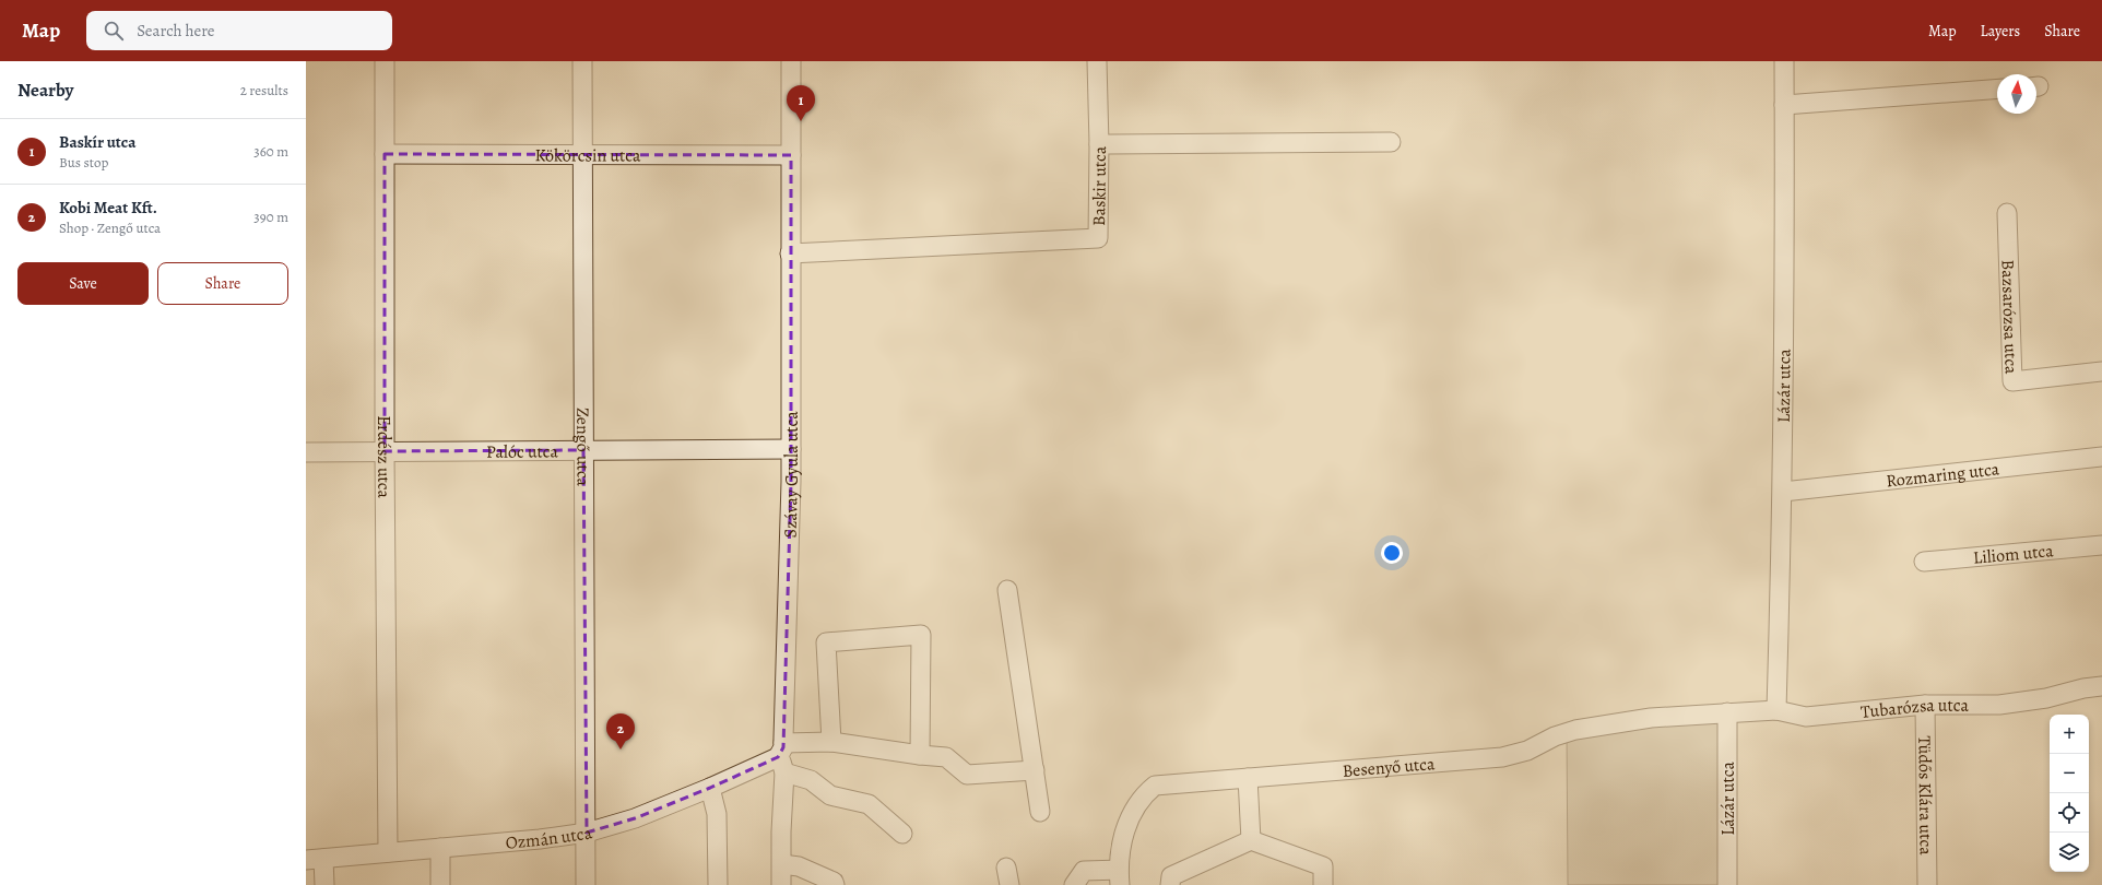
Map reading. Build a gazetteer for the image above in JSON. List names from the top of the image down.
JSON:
{
  "streets": {
    "street": [
      "Kökörcsin utca",
      "Baskir utca",
      "Bazsarózsa utca",
      "Lázár utca",
      "Zengő utca",
      "Palóc utca",
      "Erdész utca",
      "Szávay Gyula utca",
      "Rozmaring utca",
      "Liliom utca",
      "Tubarózsa utca",
      "Besenyő utca",
      "Tüdős Klára utca",
      "Ozmán utca"
    ]
  },
  "crossings": [
    ["Kökörcsin utca", "Zengő utca"],
    ["Kökörcsin utca", "Erdész utca"],
    ["Kökörcsin utca", "Szávay Gyula utca"],
    ["Baskir utca", "Szávay Gyula utca"],
    ["Lázár utca", "Rozmaring utca"],
    ["Lázár utca", "Tubarózsa utca"],
    ["Lázár utca", "Besenyő utca"],
    ["Zengő utca", "Palóc utca"],
    ["Zengő utca", "Ozmán utca"],
    ["Palóc utca", "Erdész utca"],
    ["Palóc utca", "Szávay Gyula utca"],
    ["Erdész utca", "Ozmán utca"],
    ["Szávay Gyula utca", "Ozmán utca"],
    ["Tubarózsa utca", "Besenyő utca"],
    ["Tubarózsa utca", "Tüdős Klára utca"]
  ],
  "north": "top",
  "page": {
    "header": "Map",
    "search": "Search here",
    "nav": ["Map", "Layers", "Share"],
    "heading": ["Nearby", "2 results"],
    "pins": ["1", "2"],
    "list": [
      {
        "mark": "1",
        "name": "Baskír utca",
        "note": "Bus stop",
        "value": "360 m"
      },
      {
        "mark": "2",
        "name": "Kobi Meat Kft.",
        "note": "Shop · Zengő utca",
        "value": "390 m"
      }
    ],
    "buttons": ["Save", "Share"],
    "map_buttons": ["+", "−"]
  }
}
